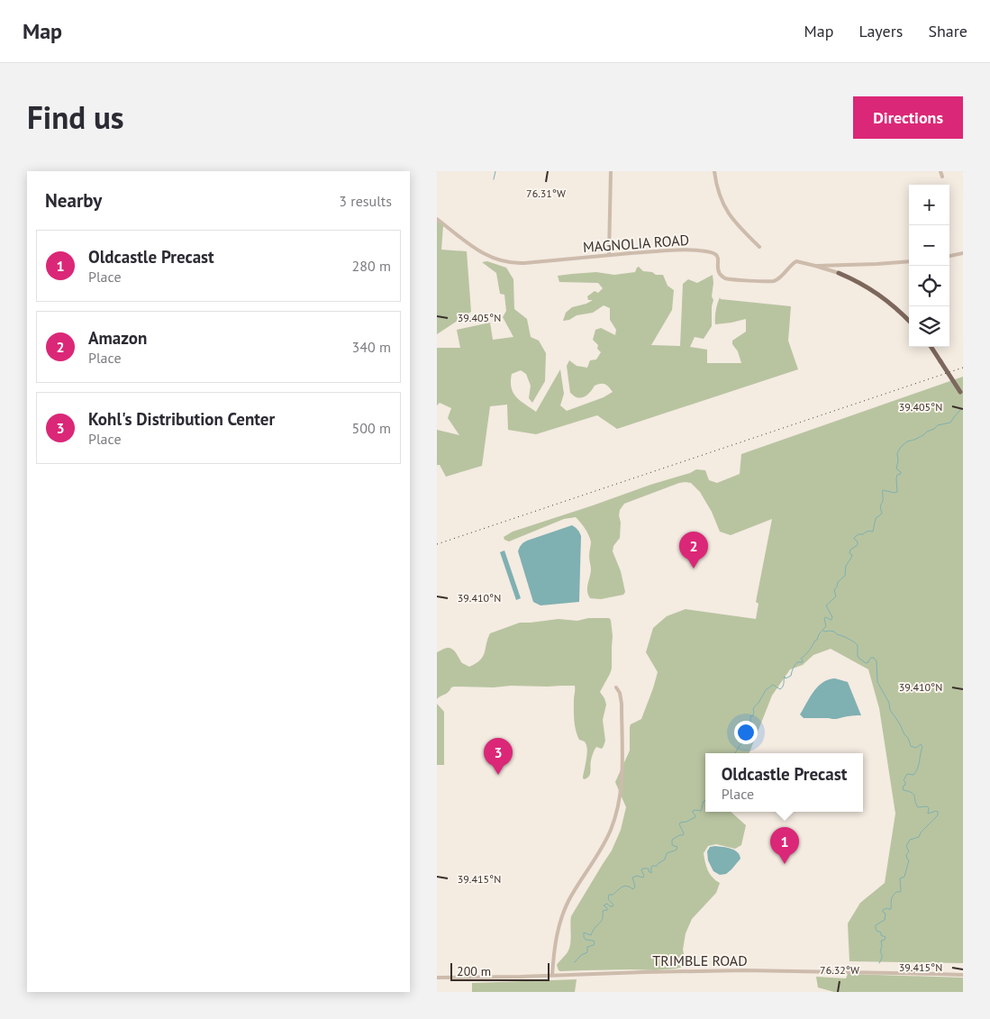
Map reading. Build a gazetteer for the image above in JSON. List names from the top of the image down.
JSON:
{
  "streets": {
    "main road": ["MAGNOLIA ROAD"],
    "street": ["TRIMBLE ROAD"]
  },
  "scale_bar": "200 m",
  "page": {
    "header": "Map",
    "nav": ["Map", "Layers", "Share"],
    "title": "Find us",
    "buttons": "Directions",
    "heading": ["Nearby", "3 results"],
    "map_buttons": ["+", "−"],
    "list": [
      {
        "mark": "1",
        "name": "Oldcastle Precast",
        "note": "Place",
        "value": "280 m"
      },
      {
        "mark": "2",
        "name": "Amazon",
        "note": "Place",
        "value": "340 m"
      },
      {
        "mark": "3",
        "name": "Kohl's Distribution Center",
        "note": "Place",
        "value": "500 m"
      }
    ],
    "pins": ["2", "3", "1"],
    "popup": ["Oldcastle Precast", "Place"],
    "scale": "200 m"
  },
  "coordinates": [
    "76.31°W",
    "39.405°N",
    "39.410°N",
    "39.415°N",
    "76.32°W"
  ]
}
